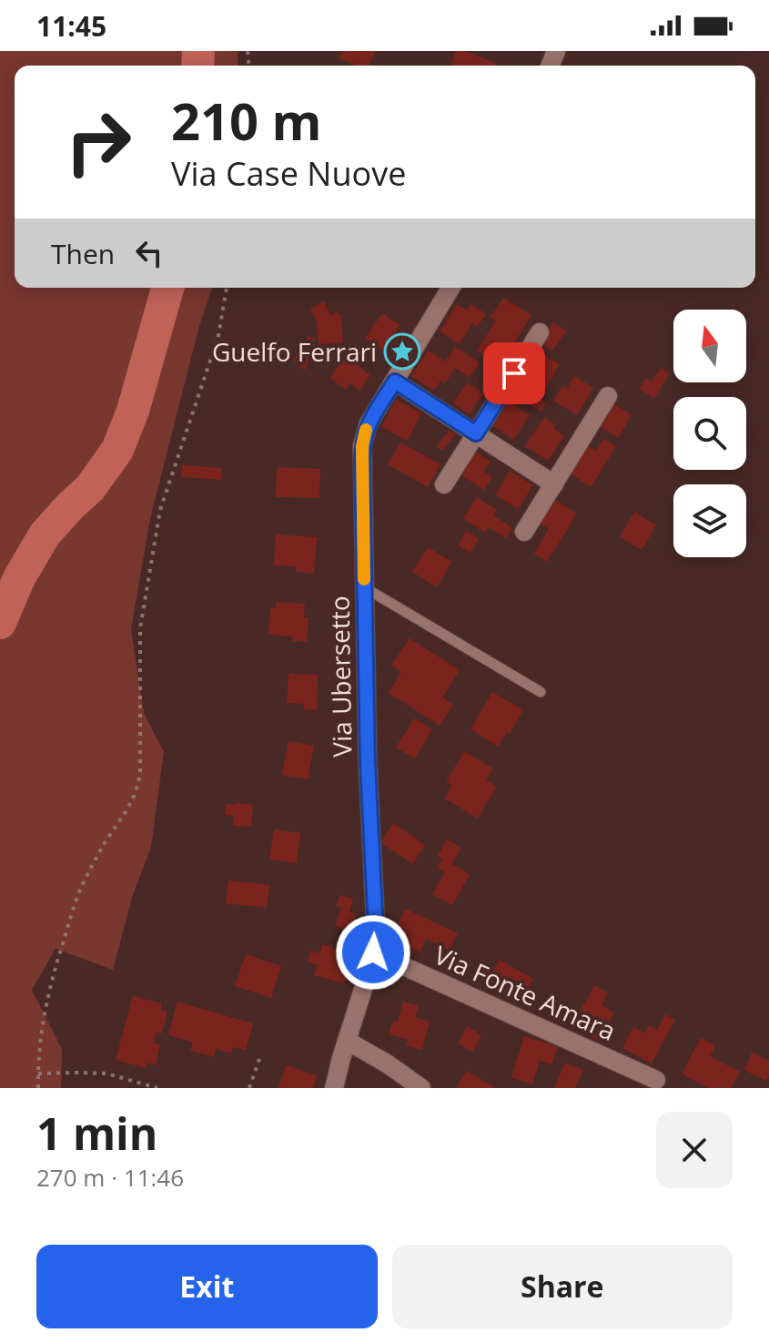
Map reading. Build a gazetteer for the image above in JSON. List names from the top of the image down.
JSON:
{
  "streets": {
    "street": ["Via Ubersetto", "Via Fonte Amara"]
  },
  "crossings": [
    ["Via Ubersetto", "Via Fonte Amara"]
  ],
  "places": {
    "place": ["Guelfo Ferrari"]
  },
  "north": "top",
  "page": {
    "status": "11:45",
    "turn": ["210 m", "Via Case Nuove"],
    "then": "Then",
    "heading": ["1 min", "270 m · 11:46"],
    "buttons": ["Exit", "Share"]
  }
}
